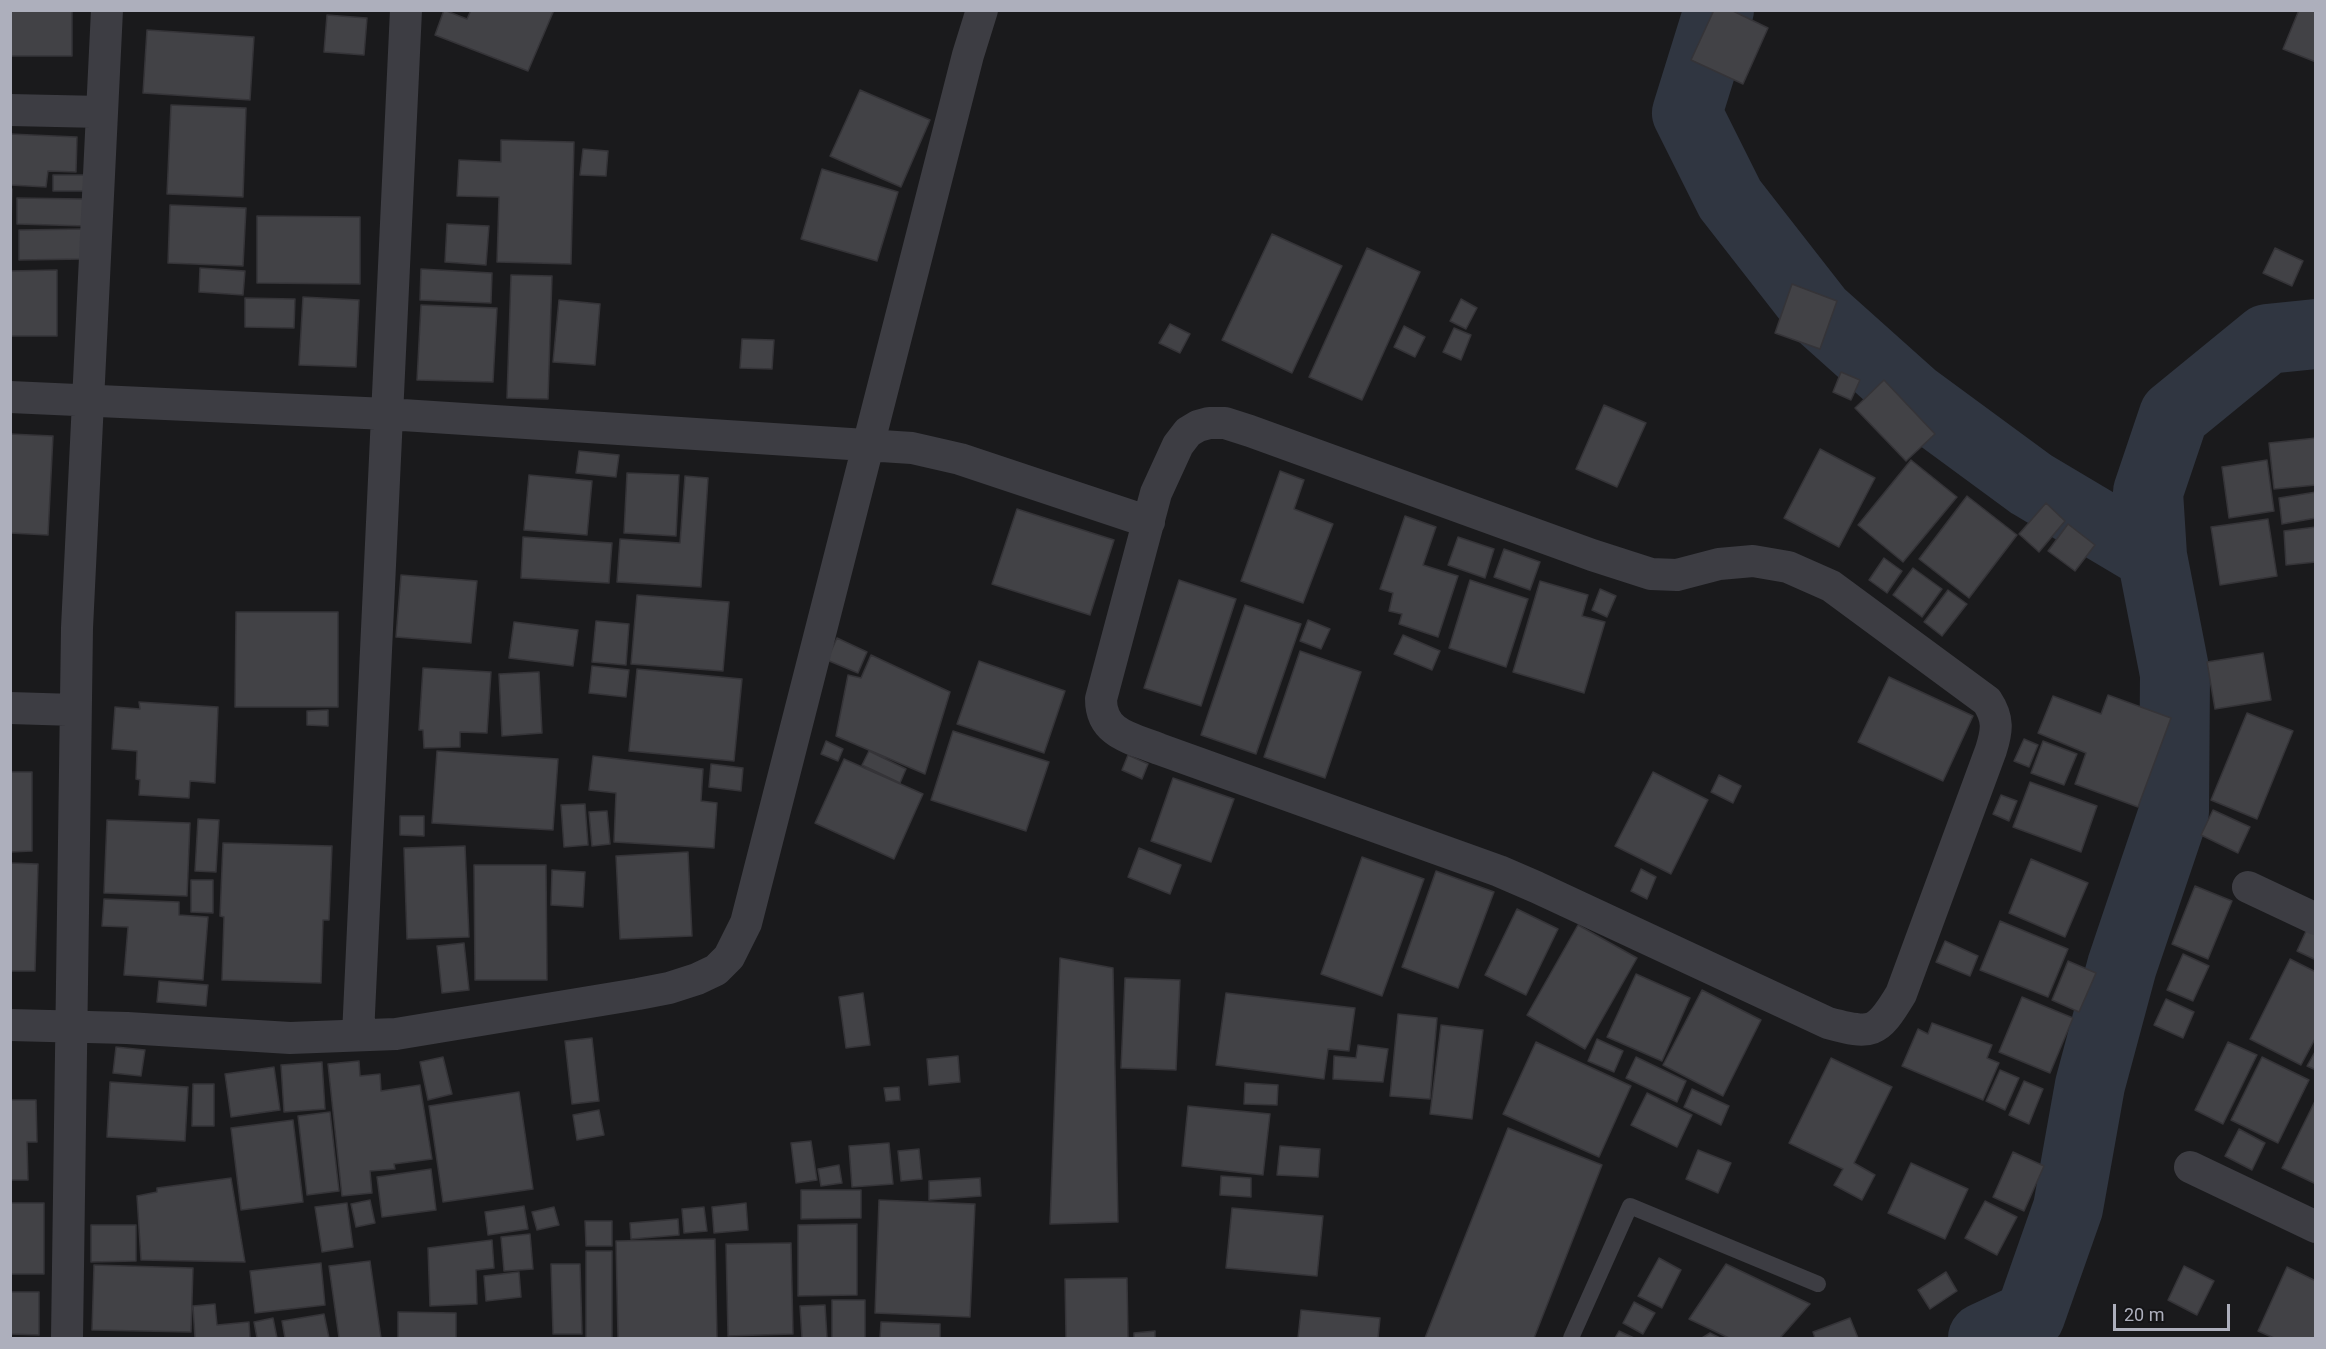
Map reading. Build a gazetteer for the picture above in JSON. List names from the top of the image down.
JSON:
{
  "scale_bar": "20 m"
}
